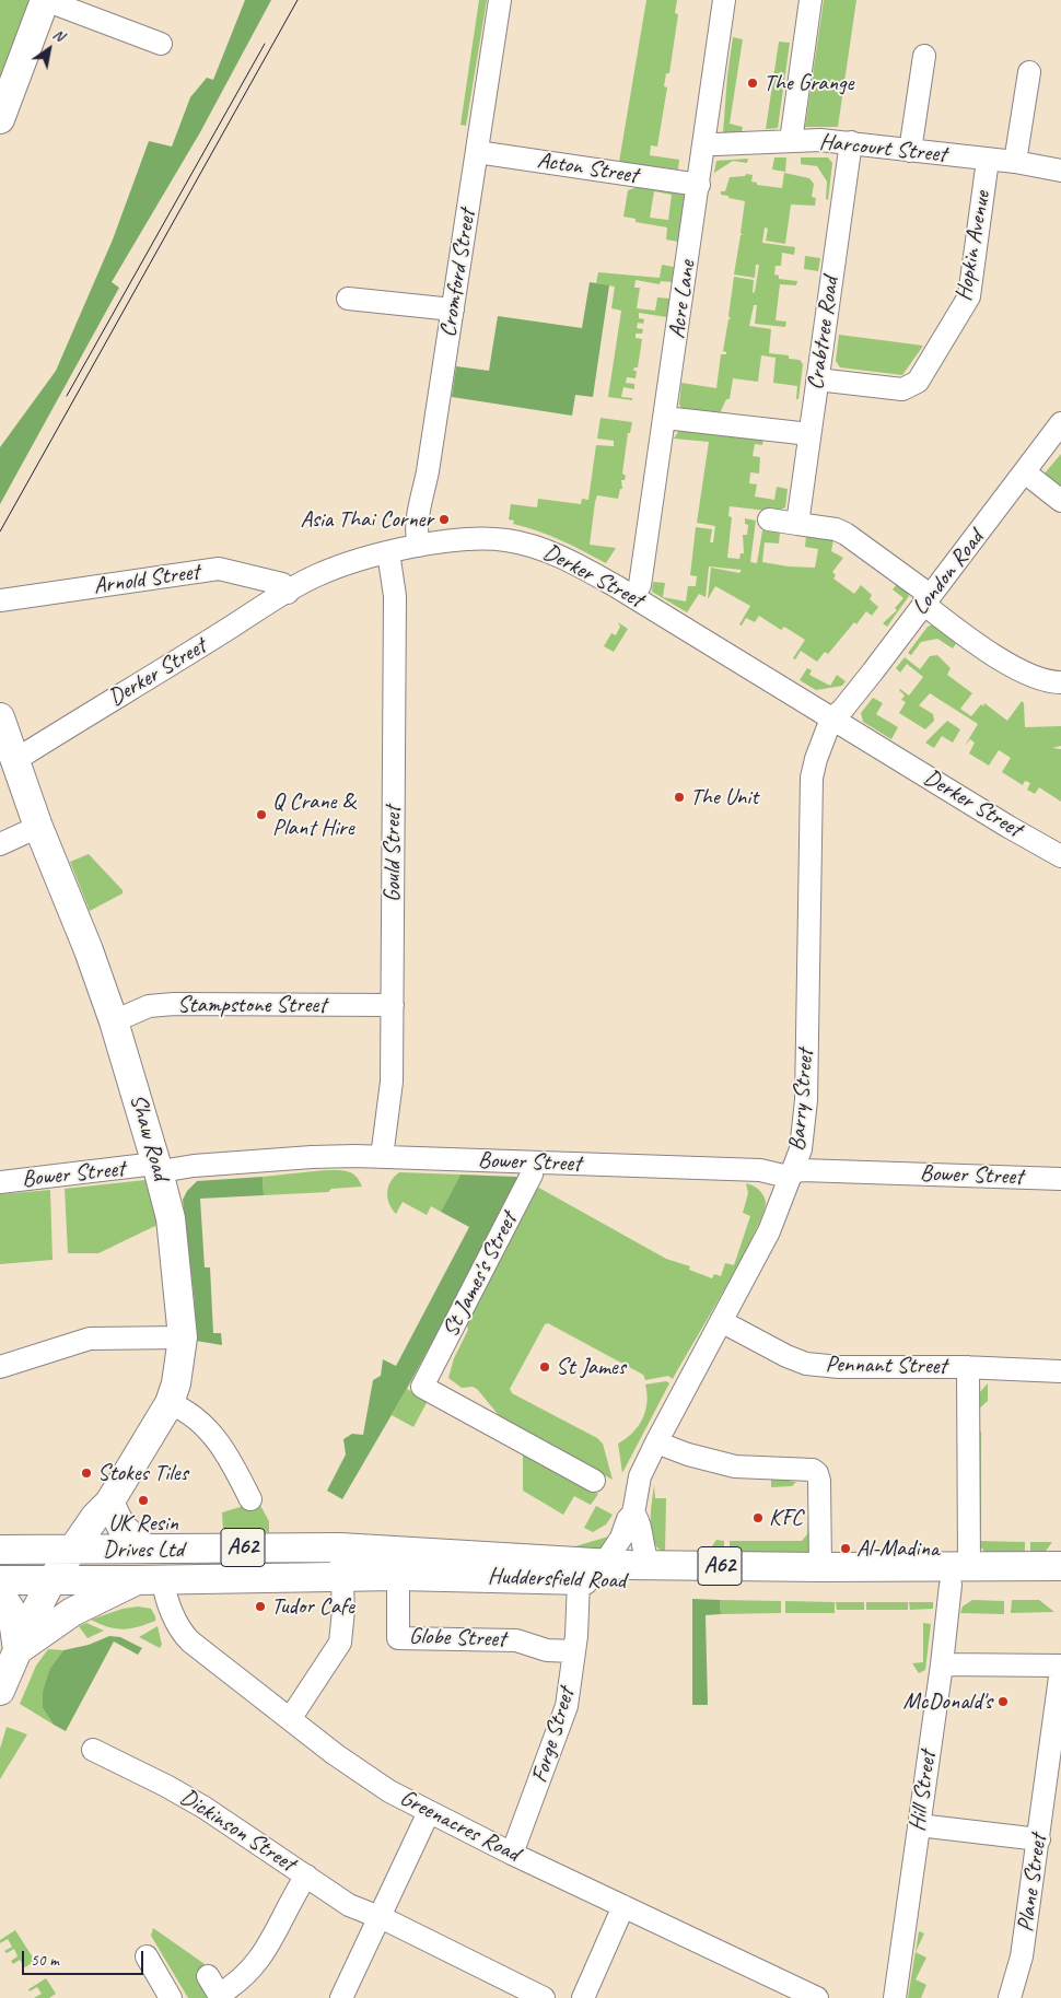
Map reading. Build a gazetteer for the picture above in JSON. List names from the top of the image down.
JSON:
{
  "streets": {
    "main road": ["Shaw Road", "A62", "Huddersfield Road"],
    "street": [
      "Harcourt Street",
      "Acton Street",
      "Hopkin Avenue",
      "Cromford Street",
      "Acre Lane",
      "Crabtree Road",
      "London Road",
      "Derker Street",
      "Arnold Street",
      "Gould Street",
      "Stampstone Street",
      "Barry Street",
      "Bower Street",
      "St James's Street",
      "Pennant Street",
      "Globe Street",
      "Forge Street",
      "Hill Street",
      "Greenacres Road",
      "Dickinson Street",
      "Plane Street"
    ]
  },
  "crossings": [
    ["Harcourt Street", "Hopkin Avenue"],
    ["Harcourt Street", "Acre Lane"],
    ["Harcourt Street", "Crabtree Road"],
    ["Acton Street", "Cromford Street"],
    ["Acton Street", "Acre Lane"],
    ["Hopkin Avenue", "Crabtree Road"],
    ["Cromford Street", "Derker Street"],
    ["Acre Lane", "Derker Street"],
    ["London Road", "Derker Street"],
    ["London Road", "Barry Street"],
    ["Derker Street", "Arnold Street"],
    ["Derker Street", "Gould Street"],
    ["Derker Street", "Barry Street"],
    ["Derker Street", "Shaw Road"],
    ["Gould Street", "Stampstone Street"],
    ["Gould Street", "Bower Street"],
    ["Stampstone Street", "Shaw Road"],
    ["Barry Street", "Bower Street"],
    ["Barry Street", "Pennant Street"],
    ["Barry Street", "Huddersfield Road"],
    ["Shaw Road", "Bower Street"],
    ["Shaw Road", "A62"],
    ["Shaw Road", "Huddersfield Road"],
    ["Bower Street", "St James's Street"],
    ["Pennant Street", "Hill Street"],
    ["A62", "Huddersfield Road"],
    ["Huddersfield Road", "Globe Street"],
    ["Huddersfield Road", "Forge Street"],
    ["Huddersfield Road", "Hill Street"],
    ["Huddersfield Road", "Greenacres Road"],
    ["Globe Street", "Forge Street"],
    ["Forge Street", "Greenacres Road"]
  ],
  "places": [
    "The Grange",
    "Asia Thai Corner",
    "The Unit",
    "Q Crane & Plant Hire",
    "St James",
    "Stokes Tiles",
    "UK Resin Drives Ltd",
    "KFC",
    "Al-Madina",
    "Tudor Cafe",
    "McDonald's"
  ],
  "scale_bar": "50 m",
  "north": "top right"
}
